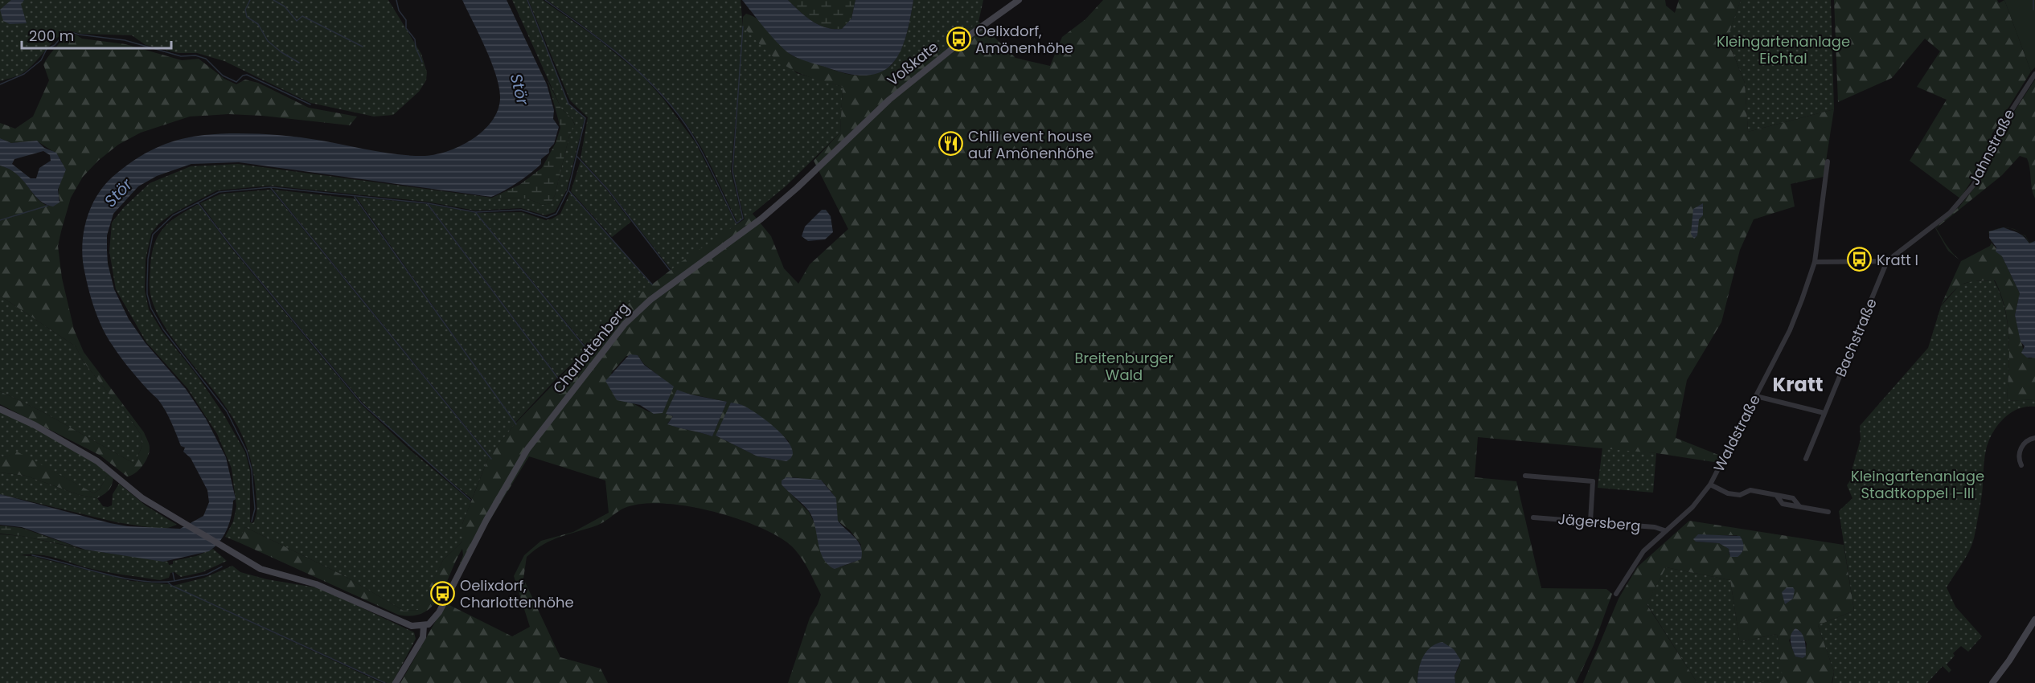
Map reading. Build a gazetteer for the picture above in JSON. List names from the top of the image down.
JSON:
{
  "streets": {
    "main road": ["Voßkate", "Charlottenberg"],
    "street": [
      "Jahnstraße",
      "Bachstraße",
      "Waldstraße",
      "Jägersberg"
    ]
  },
  "crossings": [
    ["Voßkate", "Charlottenberg"],
    ["Jahnstraße", "Bachstraße"],
    ["Waldstraße", "Jägersberg"]
  ],
  "districts": ["Kratt"],
  "water": ["Stör"],
  "parks": ["Kleingartenanlage Eichtal", "Breitenburger Wald", "Kleingartenanlage Stadtkoppel I-III"],
  "places": {
    "bus stop": ["Oelixdorf, Amönenhöhe", "Kratt I", "Oelixdorf, Charlottenhöhe"],
    "restaurant": ["Chili event house auf Amönenhöhe"]
  },
  "scale_bar": "200 m"
}
